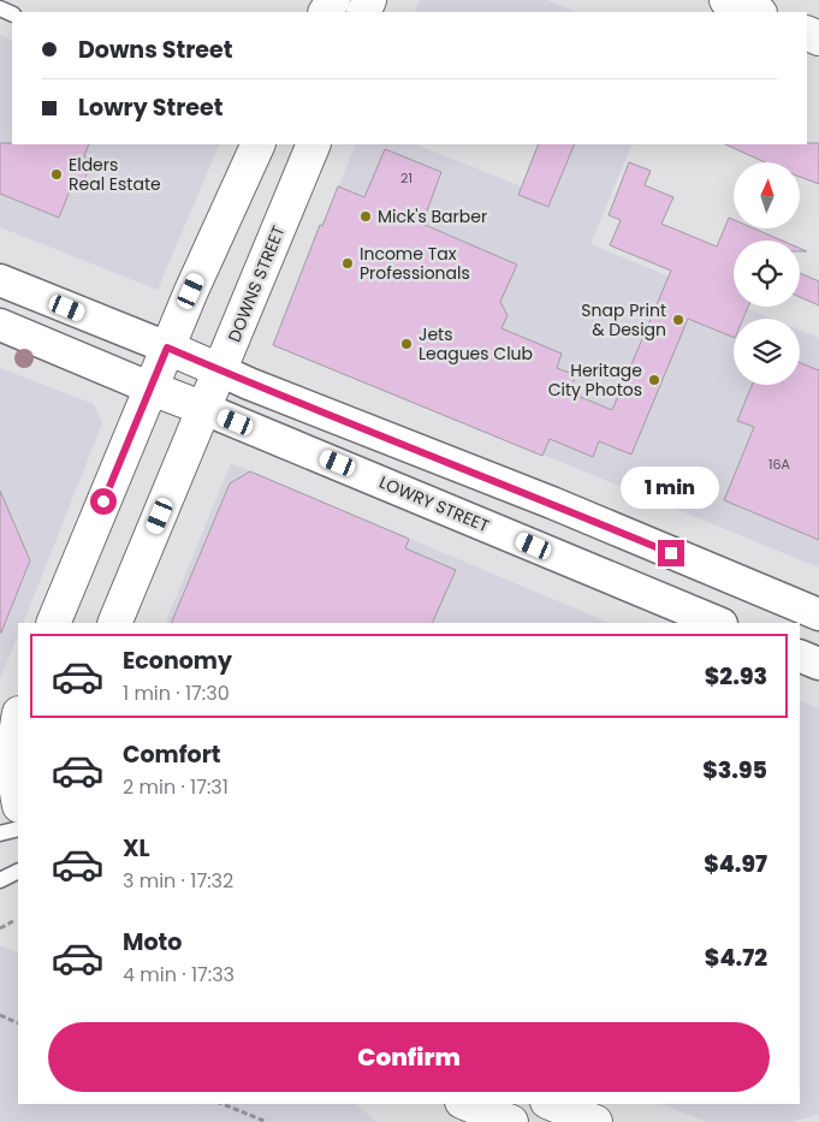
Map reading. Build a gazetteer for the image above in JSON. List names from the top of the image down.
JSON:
{
  "streets": {
    "main road": ["DOWNS STREET", "LOWRY STREET"]
  },
  "crossings": [
    ["DOWNS STREET", "LOWRY STREET"]
  ],
  "places": [
    "Elders Real Estate",
    "Mick's Barber",
    "Income Tax Professionals",
    "Snap Print & Design",
    "Jets Leagues Club",
    "Heritage City Photos"
  ],
  "house_numbers": ["21", "16A"],
  "north": "top",
  "page": {
    "banner": ["Downs Street", "Lowry Street"],
    "bubble": "1 min",
    "list": [
      {
        "name": "Economy",
        "note": "1 min · 17:30",
        "value": "$2.93"
      },
      {
        "name": "Comfort",
        "note": "2 min · 17:31",
        "value": "$3.95"
      },
      {
        "name": "XL",
        "note": "3 min · 17:32",
        "value": "$4.97"
      },
      {
        "name": "Moto",
        "note": "4 min · 17:33",
        "value": "$4.72"
      }
    ],
    "buttons": "Confirm"
  }
}
